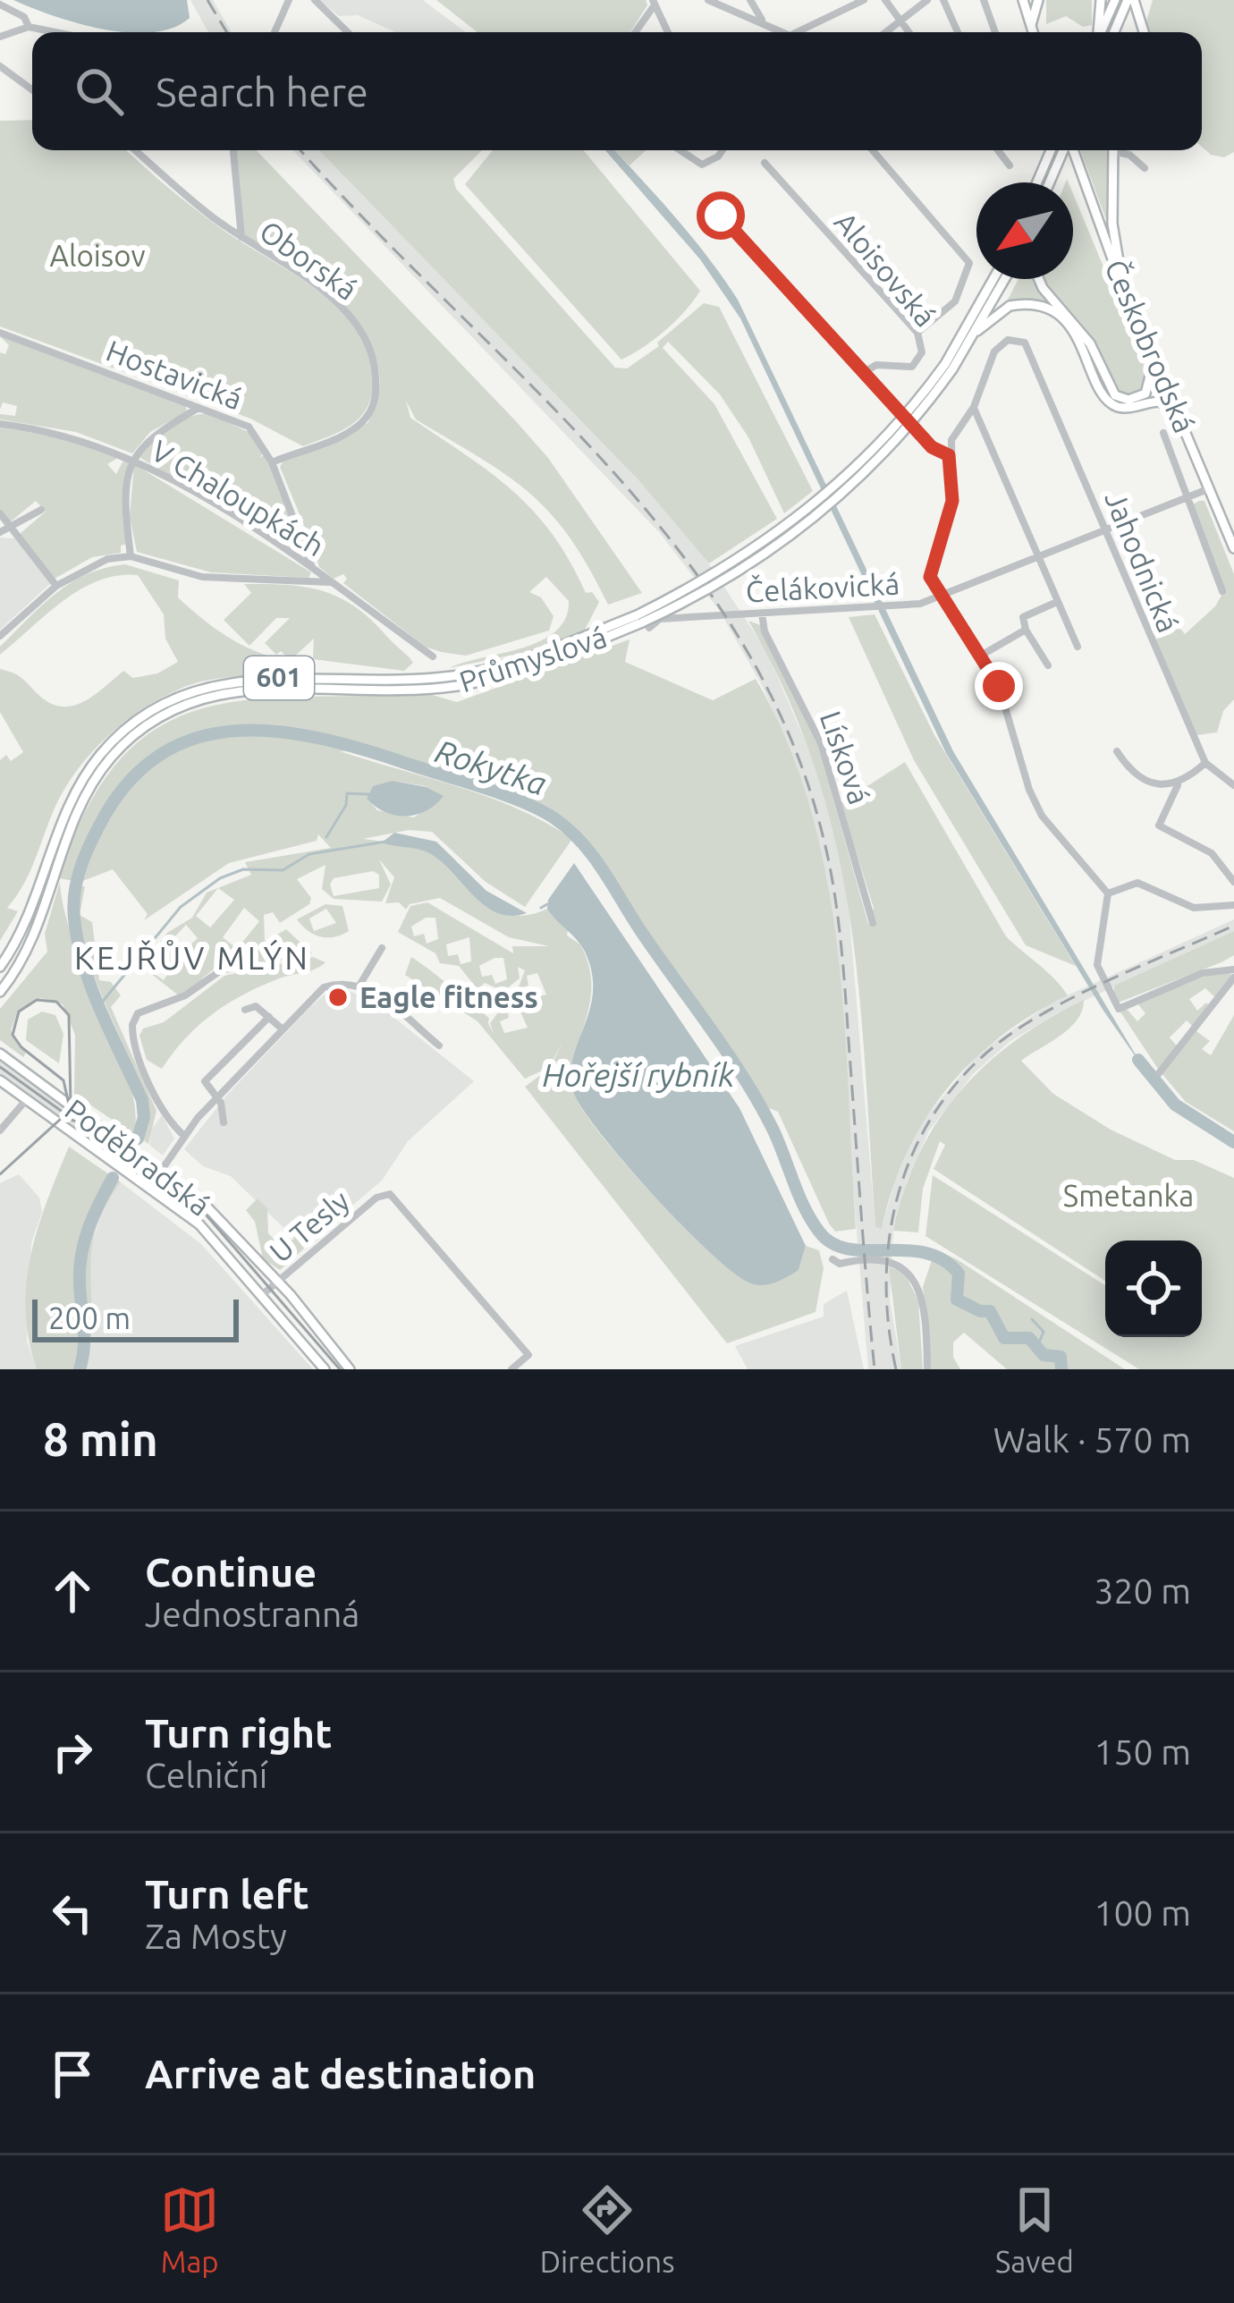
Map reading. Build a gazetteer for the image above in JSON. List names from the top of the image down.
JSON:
{
  "streets": {
    "main road": [
      "Českobrodská",
      "Průmyslová",
      "601",
      "Poděbradská"
    ],
    "street": [
      "Oborská",
      "Aloisovská",
      "Hostavická",
      "V Chaloupkách",
      "Jahodnická",
      "Čelákovická",
      "Lísková",
      "U Tesly"
    ]
  },
  "crossings": [
    ["Oborská", "Hostavická"],
    ["Českobrodská", "Čelákovická"],
    ["Hostavická", "V Chaloupkách"],
    ["Jahodnická", "Čelákovická"],
    ["Čelákovická", "Průmyslová"],
    ["Čelákovická", "Lísková"],
    ["Poděbradská", "U Tesly"]
  ],
  "districts": ["KEJŘŮV MLÝN"],
  "water": ["Rokytka", "Hořejší rybník"],
  "parks": ["Aloisov", "Smetanka"],
  "places": ["Eagle fitness"],
  "scale_bar": "200 m",
  "north": "bottom left",
  "page": {
    "search": "Search here",
    "scale": "200 m",
    "heading": ["8 min", "Walk · 570 m"],
    "list": [
      ["Continue", "Jednostranná", "320 m"],
      ["Turn right", "Celniční", "150 m"],
      ["Turn left", "Za Mosty", "100 m"],
      "Arrive at destination"
    ],
    "nav": ["Map", "Directions", "Saved"]
  }
}
